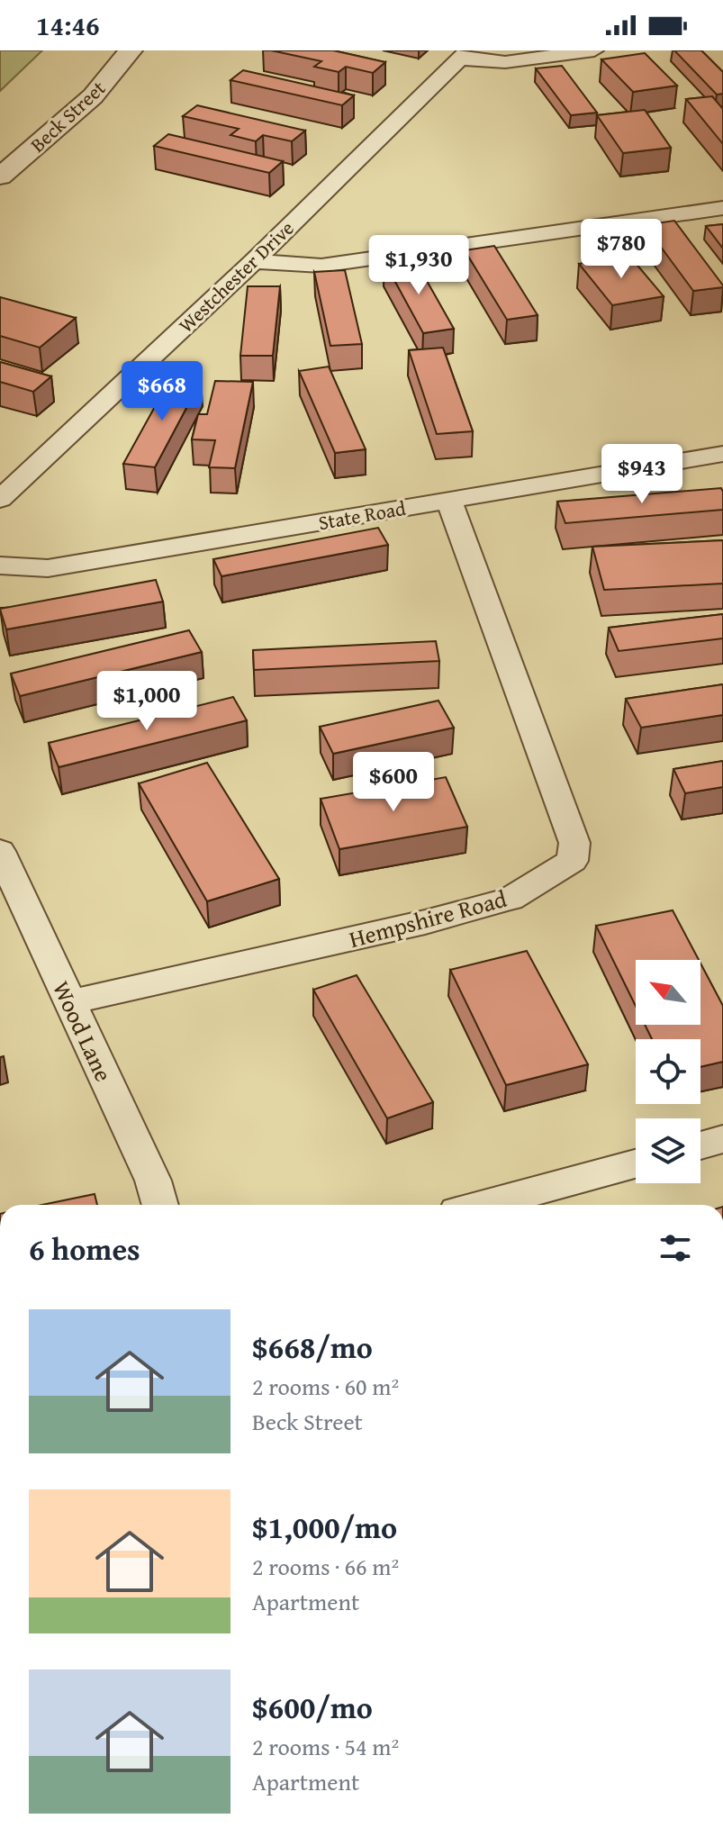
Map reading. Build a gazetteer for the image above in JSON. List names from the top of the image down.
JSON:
{
  "streets": {
    "street": ["Beck Street"],
    "lane": [
      "Westchester Drive",
      "State Road",
      "Hempshire Road",
      "Wood Lane"
    ]
  },
  "crossings": [
    ["State Road", "Hempshire Road"],
    ["Hempshire Road", "Wood Lane"]
  ],
  "north": "top left",
  "page": {
    "status": "14:46",
    "price": [
      "$780",
      "$1,930",
      "$668",
      "$943",
      "$1,000",
      "$600"
    ],
    "heading": "6 homes",
    "list": [
      {
        "name": "$668/mo",
        "note": "2 rooms · 60 m² · Beck Street"
      },
      {
        "name": "$1,000/mo",
        "note": "2 rooms · 66 m² · Apartment"
      },
      {
        "name": "$600/mo",
        "note": "2 rooms · 54 m² · Apartment"
      }
    ]
  }
}
